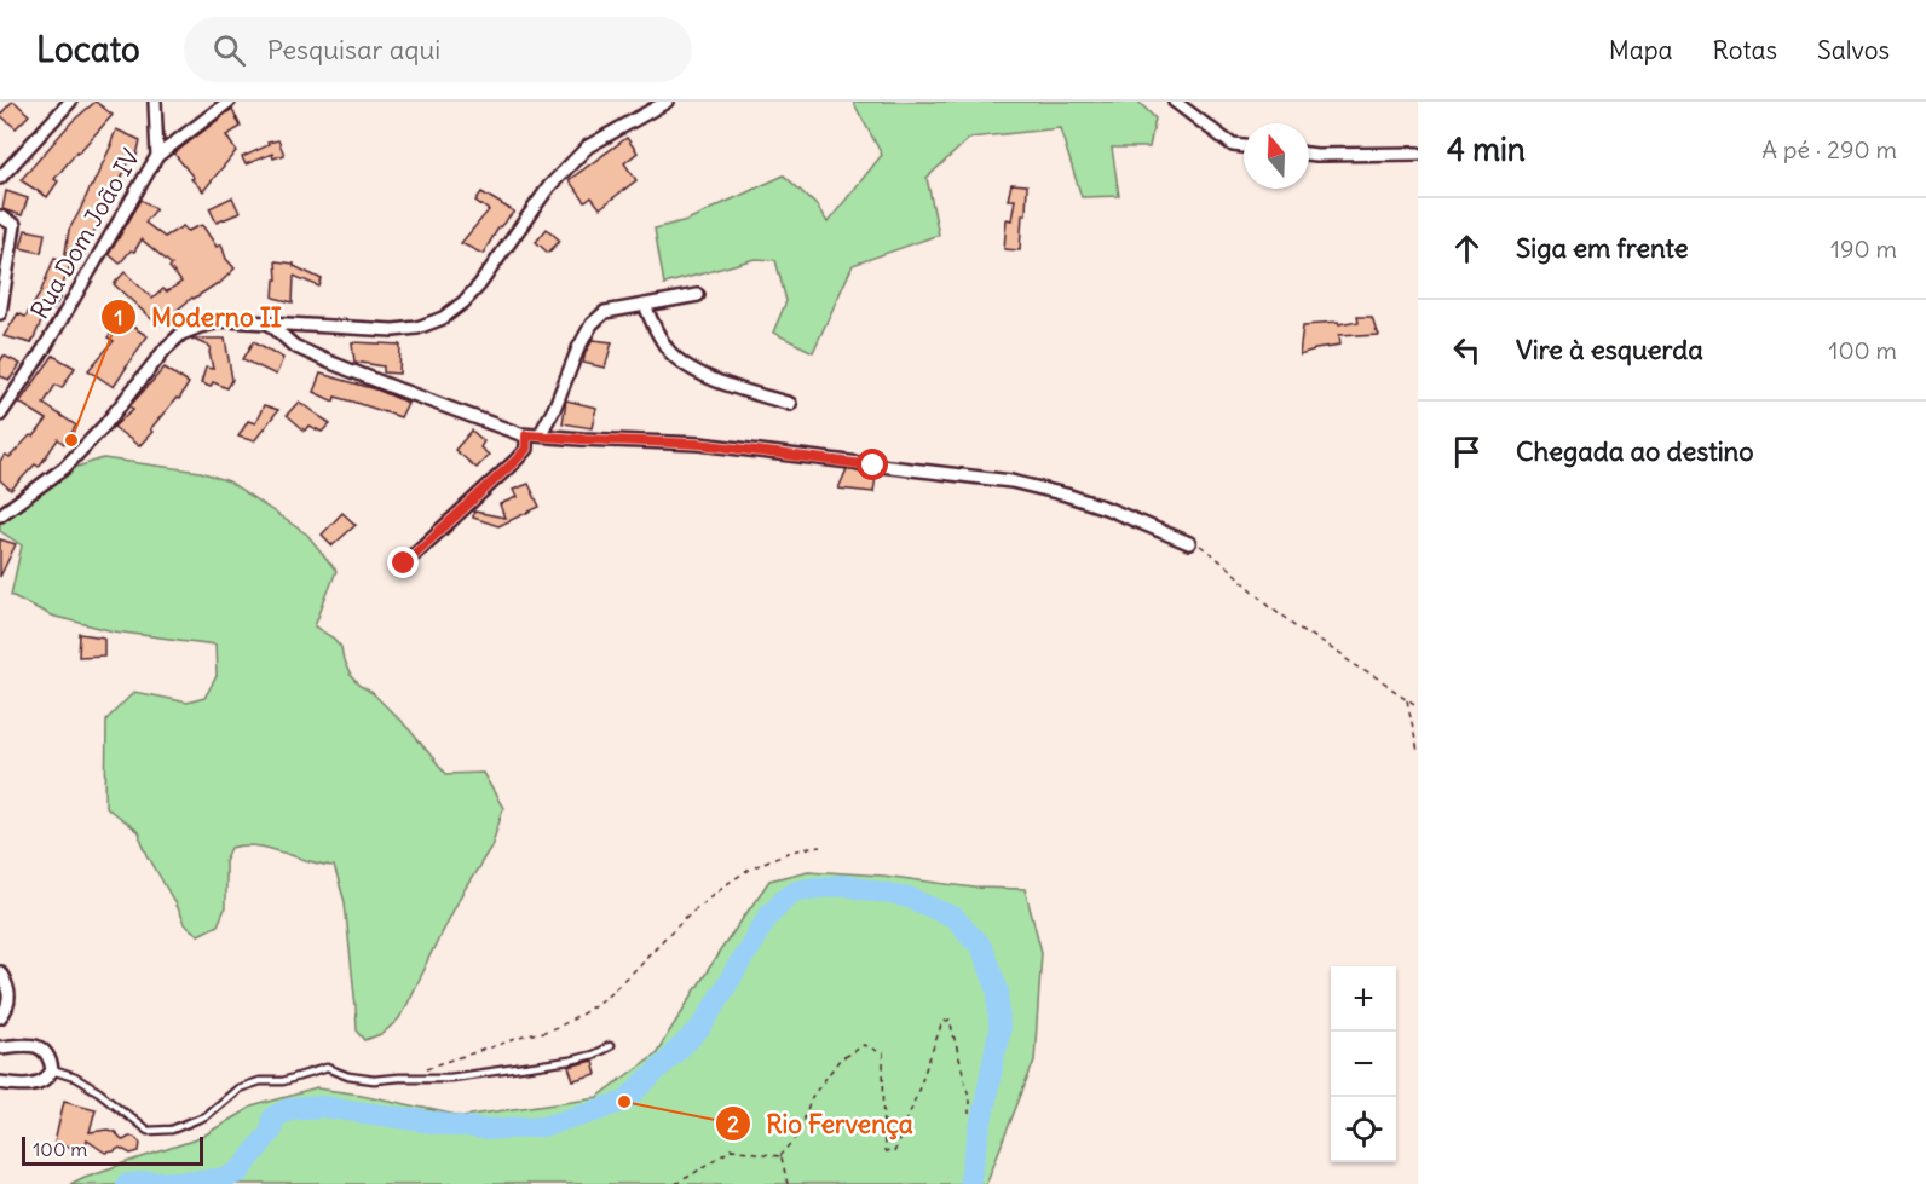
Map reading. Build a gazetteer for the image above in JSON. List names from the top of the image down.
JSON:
{
  "streets": {
    "street": ["Rua Dom João IV"]
  },
  "places": ["Moderno II", "Rio Fervença"],
  "scale_bar": "100 m",
  "north": "top",
  "page": {
    "header": "Locato",
    "search": "Pesquisar aqui",
    "nav": ["Mapa", "Rotas", "Salvos"],
    "heading": ["4 min", "A pé · 290 m"],
    "list": [
      ["Siga em frente", "190 m"],
      ["Vire à esquerda", "100 m"],
      "Chegada ao destino"
    ],
    "map_buttons": ["+", "−"],
    "scale": "100 m"
  }
}
